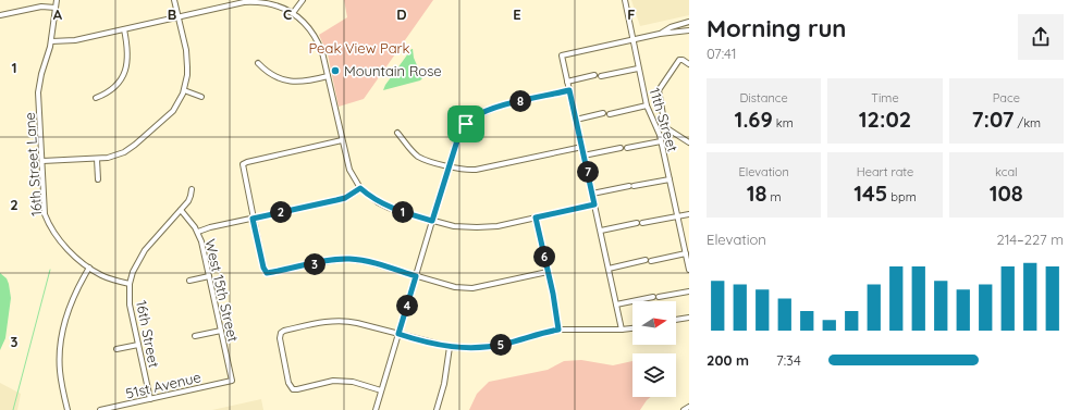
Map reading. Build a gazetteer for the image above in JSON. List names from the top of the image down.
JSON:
{
  "streets": {
    "street": [
      "11th Street",
      "16th Street Lane",
      "West 15th Street",
      "16th Street",
      "51st Avenue"
    ]
  },
  "crossings": [
    ["16th Street Lane", "16th Street"],
    ["West 15th Street", "16th Street"],
    ["West 15th Street", "51st Avenue"],
    ["16th Street", "51st Avenue"]
  ],
  "parks": ["Peak View Park"],
  "places": ["Mountain Rose"],
  "north": "right",
  "page": {
    "heading": ["Morning run", "07:41"],
    "stats": [
      ["Distance", "1.69 km"],
      ["Time", "12:02"],
      ["Pace", "7:07 /km"],
      ["Elevation", "18 m"],
      ["Heart rate", "145 bpm"],
      ["kcal", "108"]
    ],
    "pins": [
      "8",
      "7",
      "1",
      "2",
      "6",
      "3",
      "4",
      "5"
    ],
    "chart": ["Elevation", "214–227 m"],
    "list": [
      {
        "name": "200 m",
        "note": "7:34"
      }
    ]
  },
  "grid": {
    "columns": [
      "A",
      "B",
      "C",
      "D",
      "E",
      "F"
    ],
    "rows": ["1", "2", "3"]
  }
}
